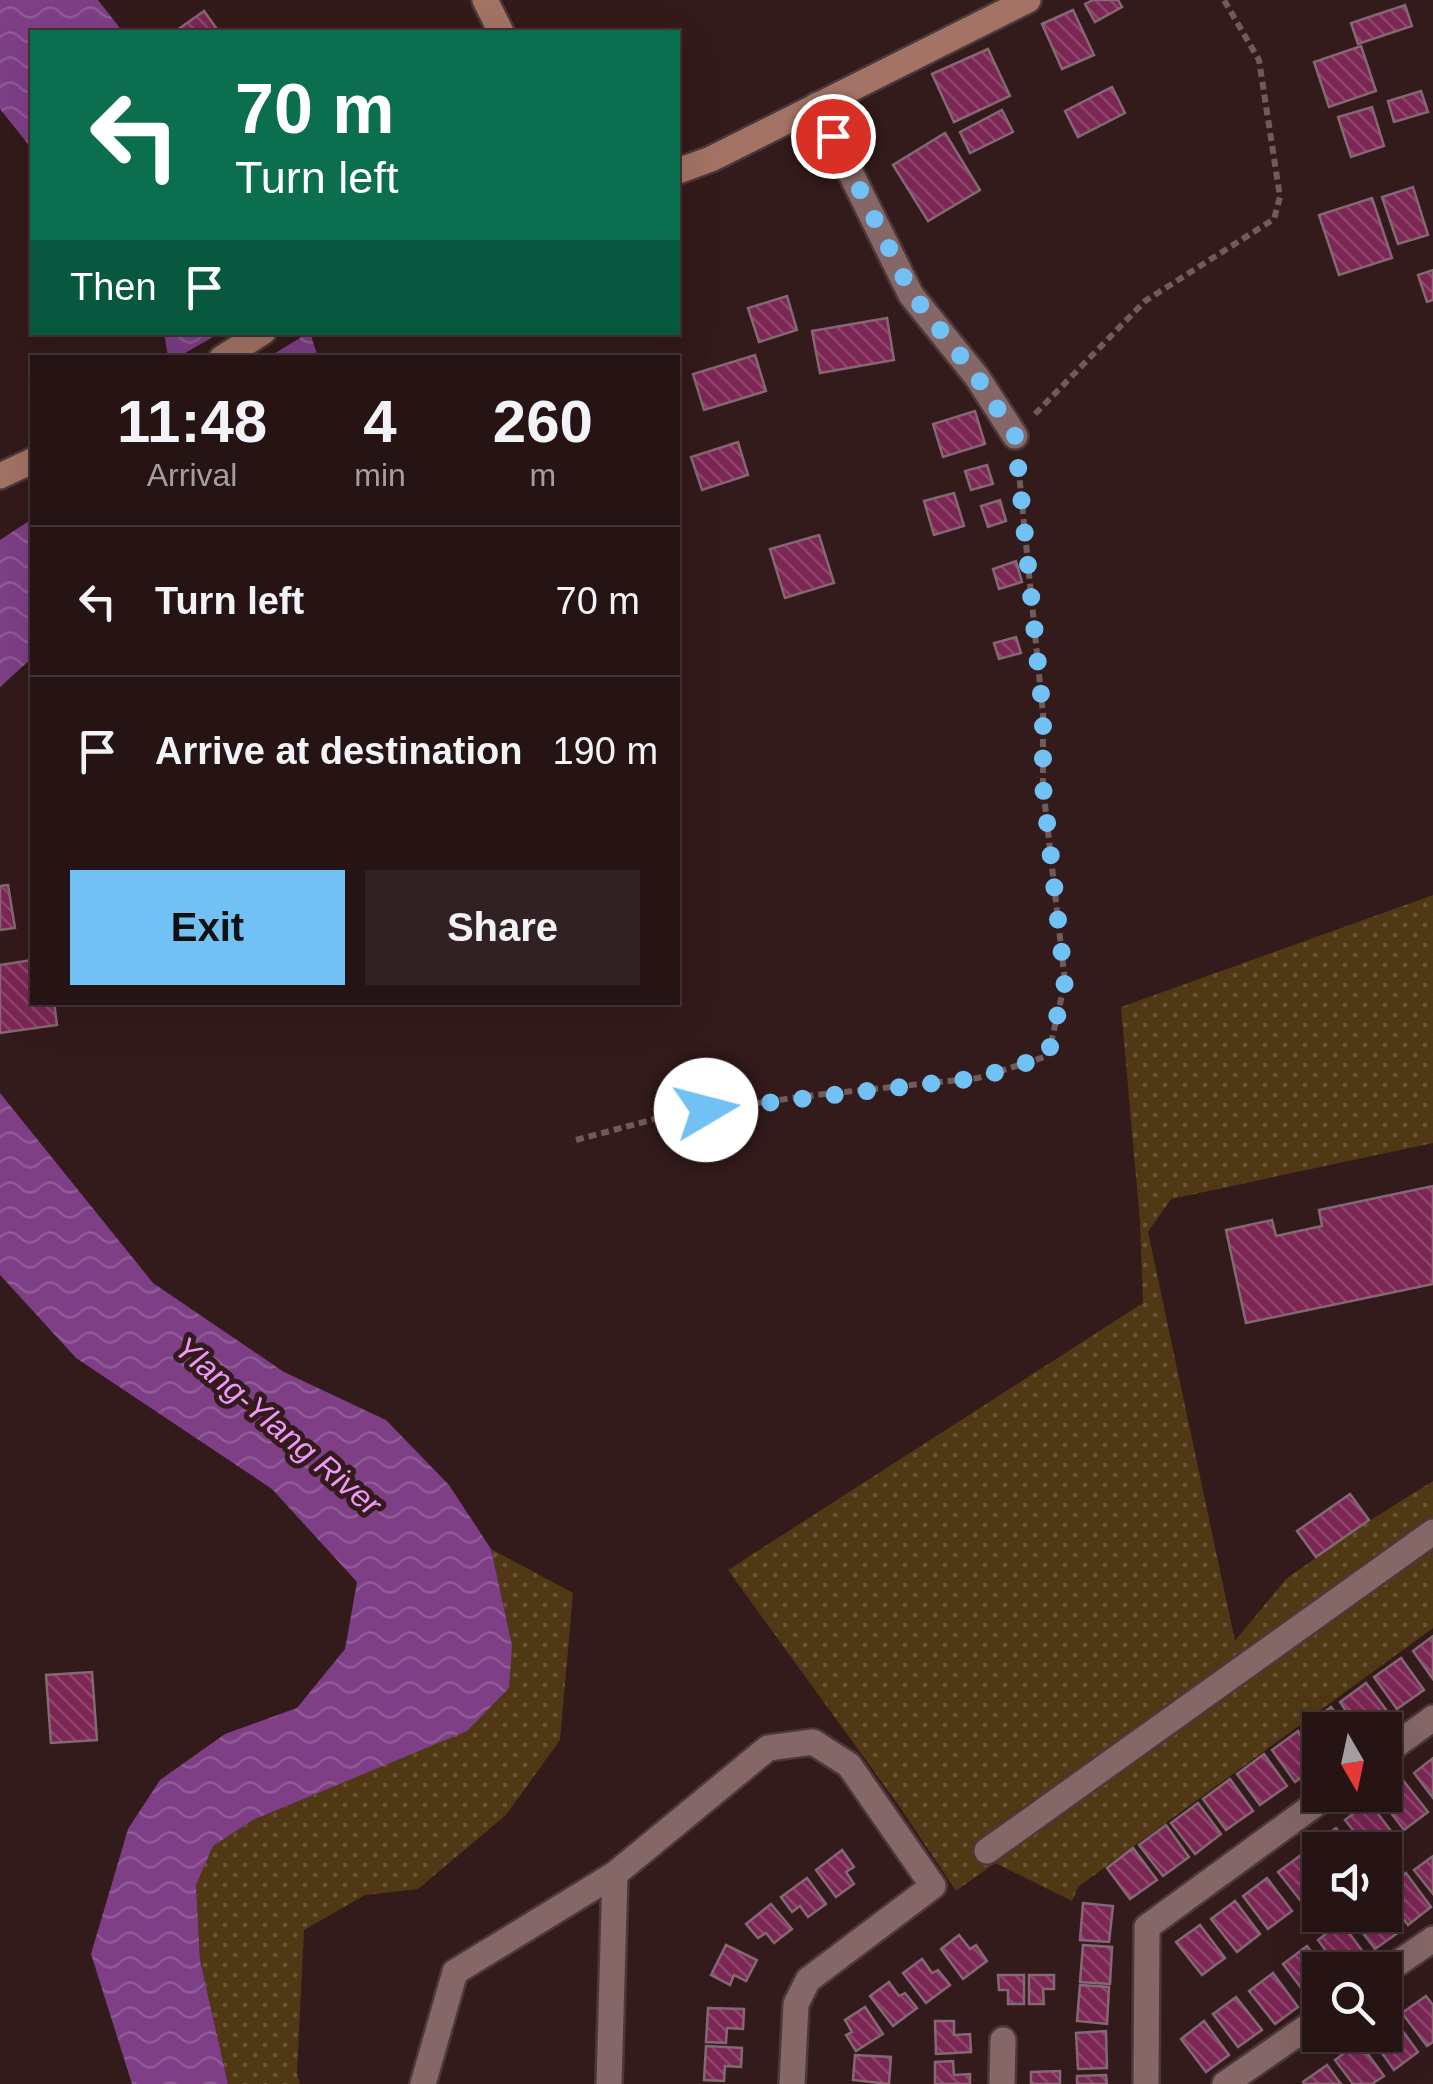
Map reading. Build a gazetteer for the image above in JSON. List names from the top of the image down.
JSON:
{
  "water": ["Ylang-Ylang River"],
  "north": "bottom",
  "page": {
    "turn": ["70 m", "Turn left"],
    "then": "Then",
    "eta": [
      "11:48",
      "Arrival",
      "4",
      "min",
      "260",
      "m"
    ],
    "list": [
      {
        "name": "Turn left",
        "value": "70 m"
      },
      {
        "name": "Arrive at destination",
        "value": "190 m"
      }
    ],
    "buttons": ["Exit", "Share"]
  }
}
